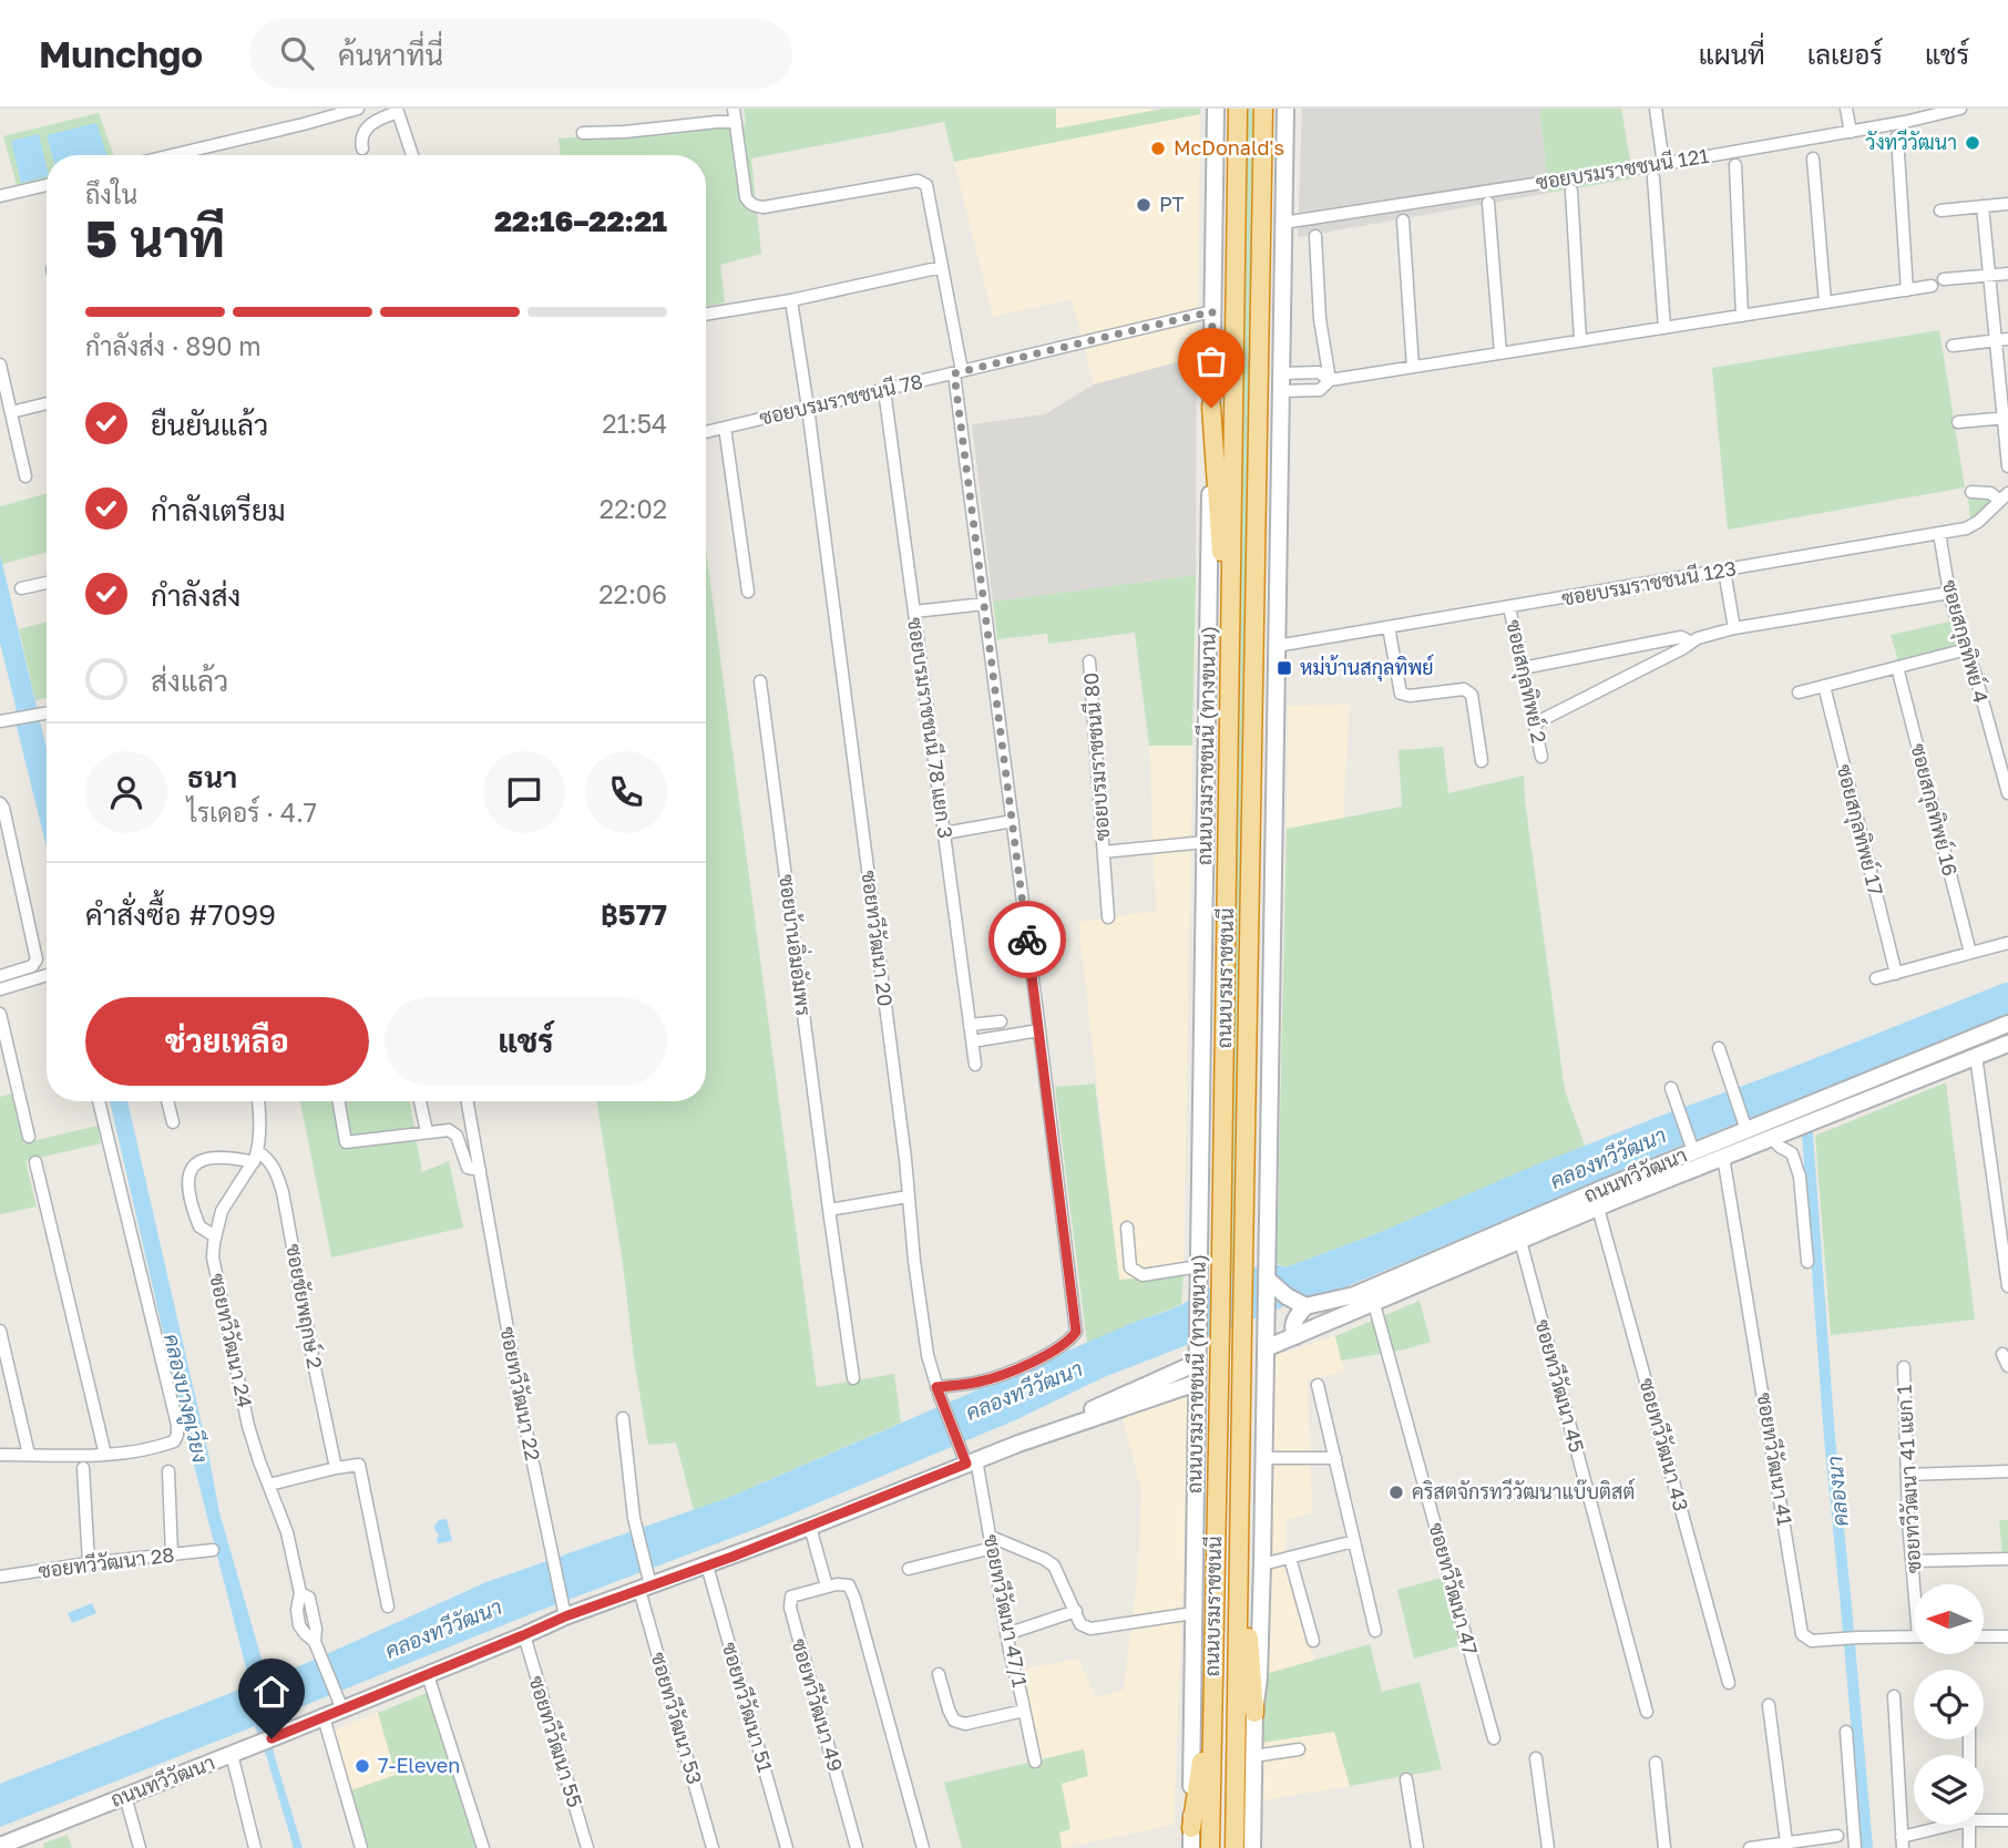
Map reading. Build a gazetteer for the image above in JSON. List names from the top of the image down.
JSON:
{
  "streets": {
    "highway": ["ถนนบรมราชชนนี"],
    "main road": ["ถนนบรมราชชนนี (ทางขนาน)", "ถนนทวีวัฒนา"],
    "street": [
      "ซอยบรมราชชนนี 121",
      "ซอยบรมราชชนนี 78",
      "ซอยบรมราชชนนี 123",
      "ซอยสกุลทิพย์ 4",
      "ซอยสกุลทิพย์ 2",
      "ซอยบรมราชชนนี 78 แยก 3",
      "ซอยบรมราชชนนี 80",
      "ซอยสกุลทิพย์ 16",
      "ซอยสกุลทิพย์ 17",
      "ซอยทวีวัฒนา 20",
      "ซอยบ้านอิ่มอัมพร",
      "ซอยชัยพฤกษ์ 2",
      "ซอยทวีวัฒนา 24",
      "ซอยทวีวัฒนา 45",
      "ซอยทวีวัฒนา 22",
      "ซอยทวีวัฒนา 43",
      "ซอยทวีวัฒนา 41",
      "ซอยทวีวัฒนา 41 แยก 1",
      "ซอยทวีวัฒนา 28",
      "ซอยทวีวัฒนา 47",
      "ซอยทวีวัฒนา 47/1",
      "ซอยทวีวัฒนา 49",
      "ซอยทวีวัฒนา 51",
      "ซอยทวีวัฒนา 53",
      "ซอยทวีวัฒนา 55"
    ]
  },
  "crossings": [
    ["ซอยบรมราชชนนี 78", "ซอยบรมราชชนนี 78 แยก 3"],
    ["ซอยบรมราชชนนี 78", "ถนนบรมราชชนนี (ทางขนาน)"],
    ["ซอยบรมราชชนนี 78", "ซอยทวีวัฒนา 20"],
    ["ซอยบรมราชชนนี 123", "ซอยสกุลทิพย์ 4"],
    ["ซอยบรมราชชนนี 123", "ซอยสกุลทิพย์ 2"],
    ["ถนนบรมราชชนนี (ทางขนาน)", "ซอยบรมราชชนนี 80"],
    ["ถนนบรมราชชนนี (ทางขนาน)", "ถนนทวีวัฒนา"],
    ["ซอยทวีวัฒนา 20", "ถนนทวีวัฒนา"],
    ["ซอยทวีวัฒนา 20", "ซอยทวีวัฒนา 47/1"],
    ["ถนนทวีวัฒนา", "ซอยทวีวัฒนา 24"],
    ["ถนนทวีวัฒนา", "ซอยทวีวัฒนา 45"],
    ["ถนนทวีวัฒนา", "ซอยทวีวัฒนา 22"],
    ["ถนนทวีวัฒนา", "ซอยทวีวัฒนา 43"],
    ["ถนนทวีวัฒนา", "ซอยทวีวัฒนา 41"],
    ["ถนนทวีวัฒนา", "ซอยทวีวัฒนา 47"],
    ["ถนนทวีวัฒนา", "ซอยทวีวัฒนา 47/1"],
    ["ถนนทวีวัฒนา", "ซอยทวีวัฒนา 51"],
    ["ถนนทวีวัฒนา", "ซอยทวีวัฒนา 53"],
    ["ถนนทวีวัฒนา", "ซอยทวีวัฒนา 55"],
    ["ซอยชัยพฤกษ์ 2", "ซอยทวีวัฒนา 24"]
  ],
  "water": ["คลองทวีวัฒนา", "คลองบางคูเวียง", "คลองนา"],
  "places": {
    "other": [
      "วังทวีวัฒนา",
      "McDonald's",
      "PT",
      "คริสตจักรทวีวัฒนาแบ๊บติสต์",
      "7-Eleven"
    ],
    "transit": ["หม่บ้านสกุลทิพย์"]
  },
  "north": "left",
  "page": {
    "header": "Munchgo",
    "search": "ค้นหาที่นี่",
    "nav": ["แผนที่", "เลเยอร์", "แชร์"],
    "heading": ["5 นาที", "ถึงใน", "22:16–22:21"],
    "panel": [
      "ธนา",
      "ไรเดอร์ · 4.7",
      "คำสั่งซื้อ #7099",
      "฿577"
    ],
    "bar": "กำลังส่ง · 890 m",
    "list": [
      ["ยืนยันแล้ว", "21:54"],
      ["กำลังเตรียม", "22:02"],
      ["กำลังส่ง", "22:06"],
      "ส่งแล้ว"
    ],
    "buttons": ["ช่วยเหลือ", "แชร์"]
  }
}
